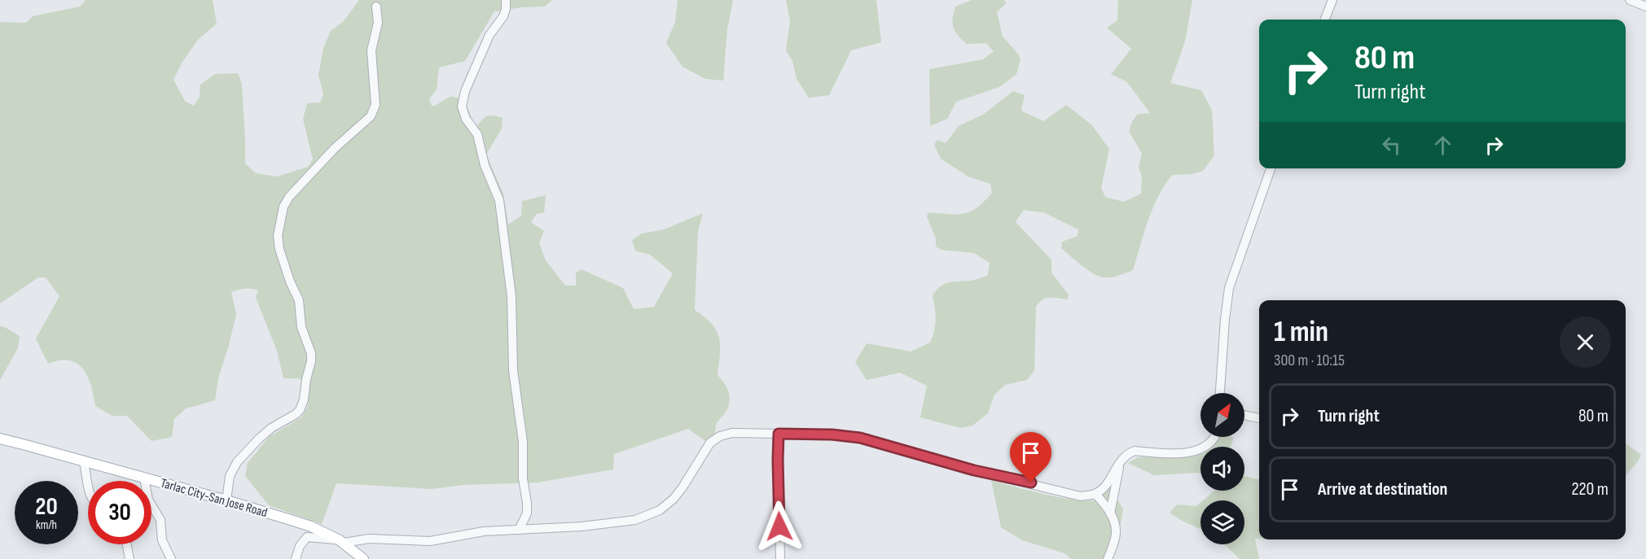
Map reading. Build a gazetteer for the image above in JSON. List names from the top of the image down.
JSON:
{
  "streets": {
    "main road": ["Tarlac City-San Jose Road"]
  },
  "north": "top right",
  "page": {
    "turn": ["80 m", "Turn right"],
    "heading": ["1 min", "300 m · 10:15"],
    "list": [
      {
        "name": "Turn right",
        "value": "80 m"
      },
      {
        "name": "Arrive at destination",
        "value": "220 m"
      }
    ],
    "speed": "20 km/h",
    "limit": "30"
  }
}
